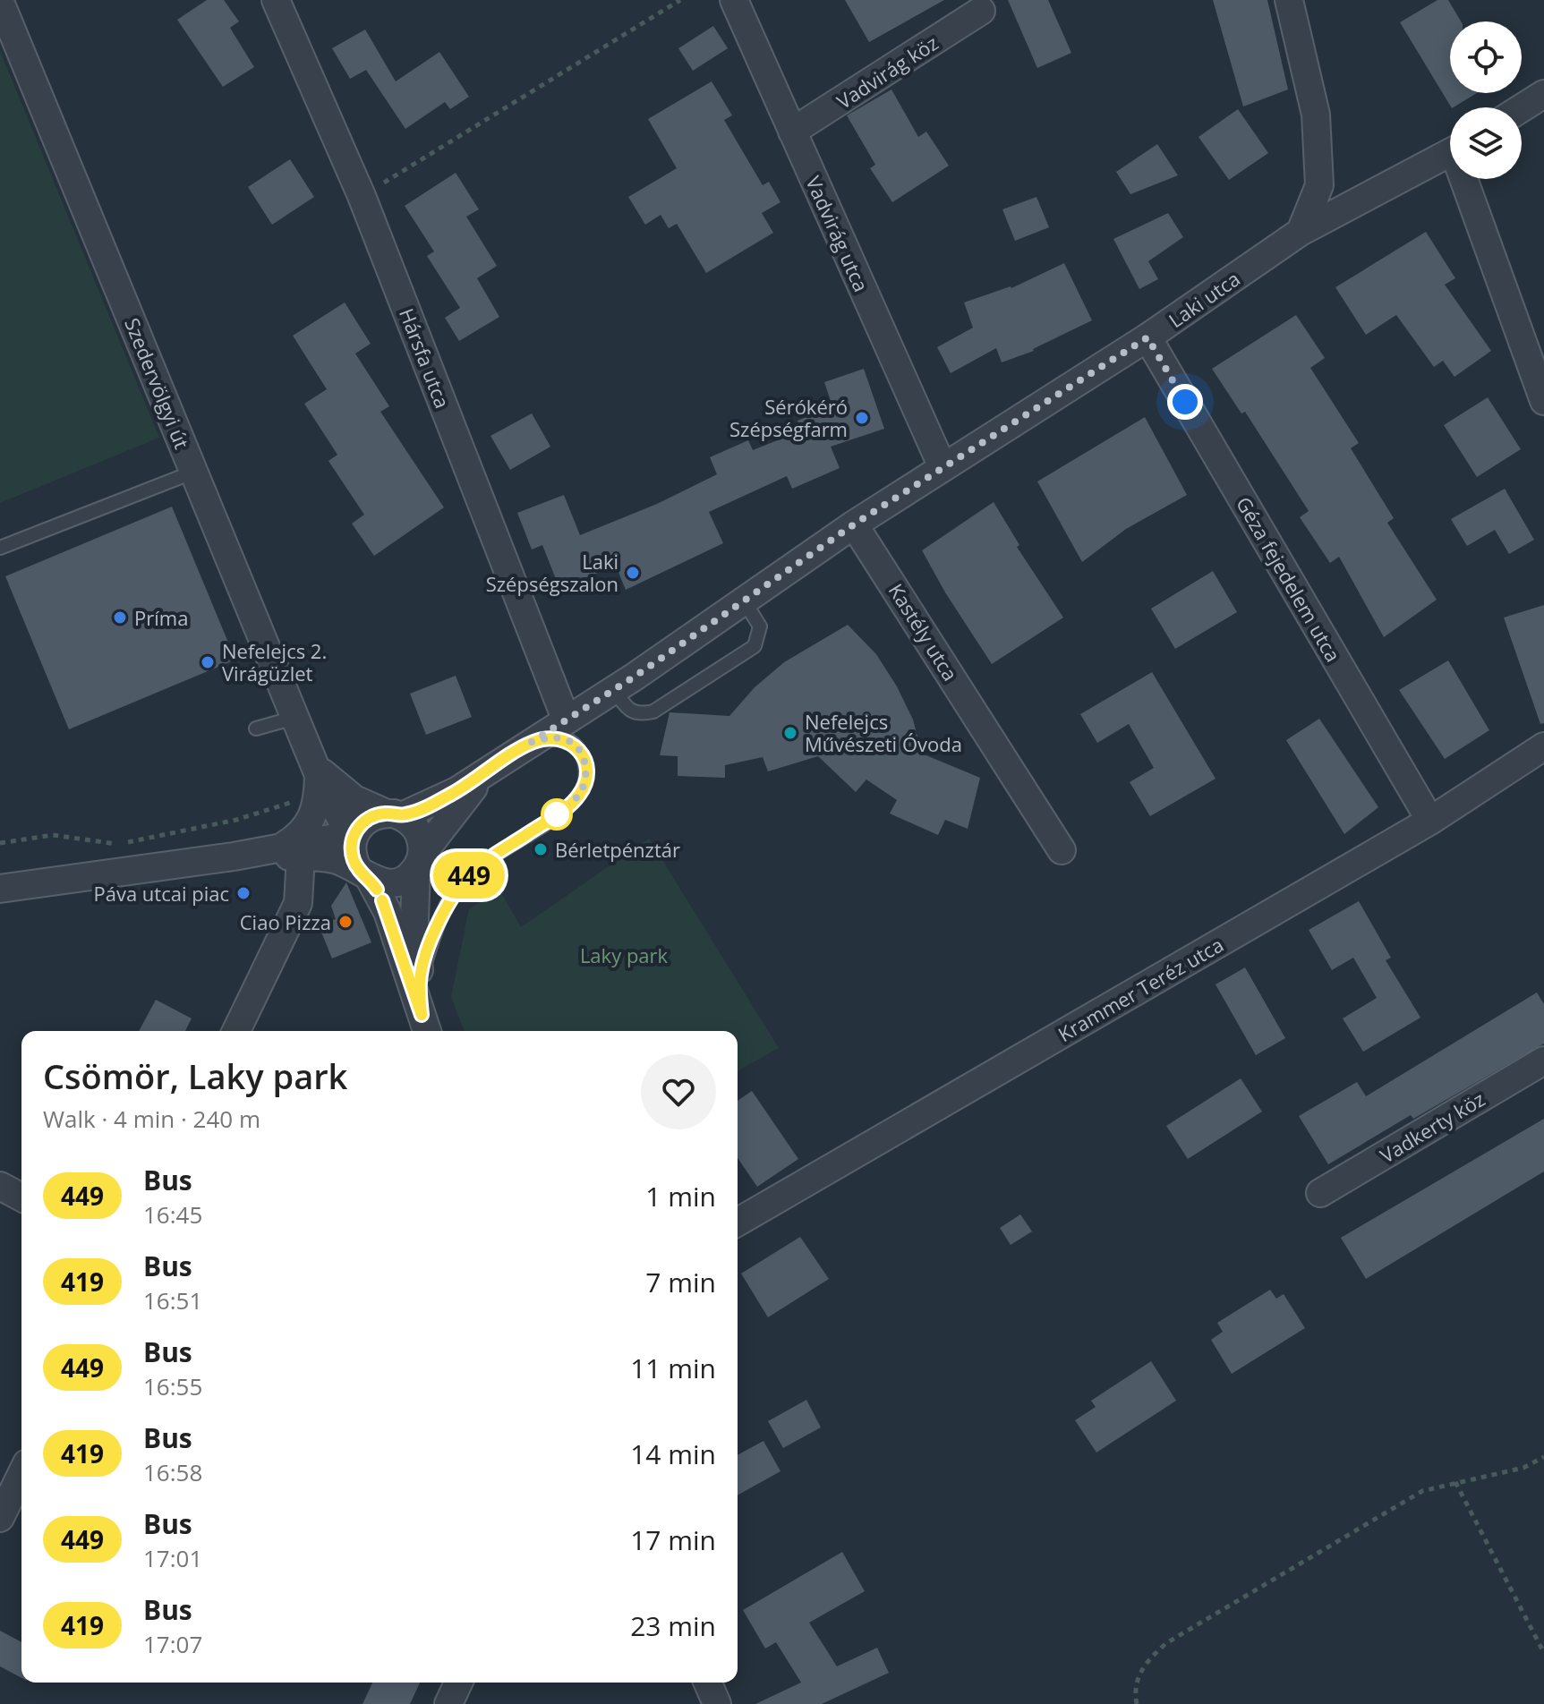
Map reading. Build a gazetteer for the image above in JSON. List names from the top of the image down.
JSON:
{
  "streets": {
    "street": [
      "Vadvirág köz",
      "Vadvirág utca",
      "Laki utca",
      "Hársfa utca",
      "Szedervölgyi út",
      "Géza fejedelem utca",
      "Kastély utca",
      "Krammer Teréz utca",
      "Vadkerty köz"
    ]
  },
  "crossings": [
    ["Vadvirág köz", "Vadvirág utca"],
    ["Vadvirág utca", "Laki utca"],
    ["Laki utca", "Hársfa utca"],
    ["Laki utca", "Szedervölgyi út"],
    ["Laki utca", "Géza fejedelem utca"],
    ["Laki utca", "Kastély utca"],
    ["Géza fejedelem utca", "Krammer Teréz utca"]
  ],
  "parks": ["Laky park"],
  "places": [
    "Sérókéró Szépségfarm",
    "Laki Szépségszalon",
    "Príma",
    "Nefelejcs 2. Virágüzlet",
    "Nefelejcs Művészeti Óvoda",
    "Bérletpénztár",
    "Páva utcai piac",
    "Ciao Pizza"
  ],
  "lines": ["bus line 449"],
  "page": {
    "on_map": "449",
    "heading": ["Csömör, Laky park", "Walk · 4 min · 240 m"],
    "list": [
      {
        "mark": "449",
        "name": "Bus",
        "note": "16:45",
        "value": "1 min"
      },
      {
        "mark": "419",
        "name": "Bus",
        "note": "16:51",
        "value": "7 min"
      },
      {
        "mark": "449",
        "name": "Bus",
        "note": "16:55",
        "value": "11 min"
      },
      {
        "mark": "419",
        "name": "Bus",
        "note": "16:58",
        "value": "14 min"
      },
      {
        "mark": "449",
        "name": "Bus",
        "note": "17:01",
        "value": "17 min"
      },
      {
        "mark": "419",
        "name": "Bus",
        "note": "17:07",
        "value": "23 min"
      }
    ]
  }
}
